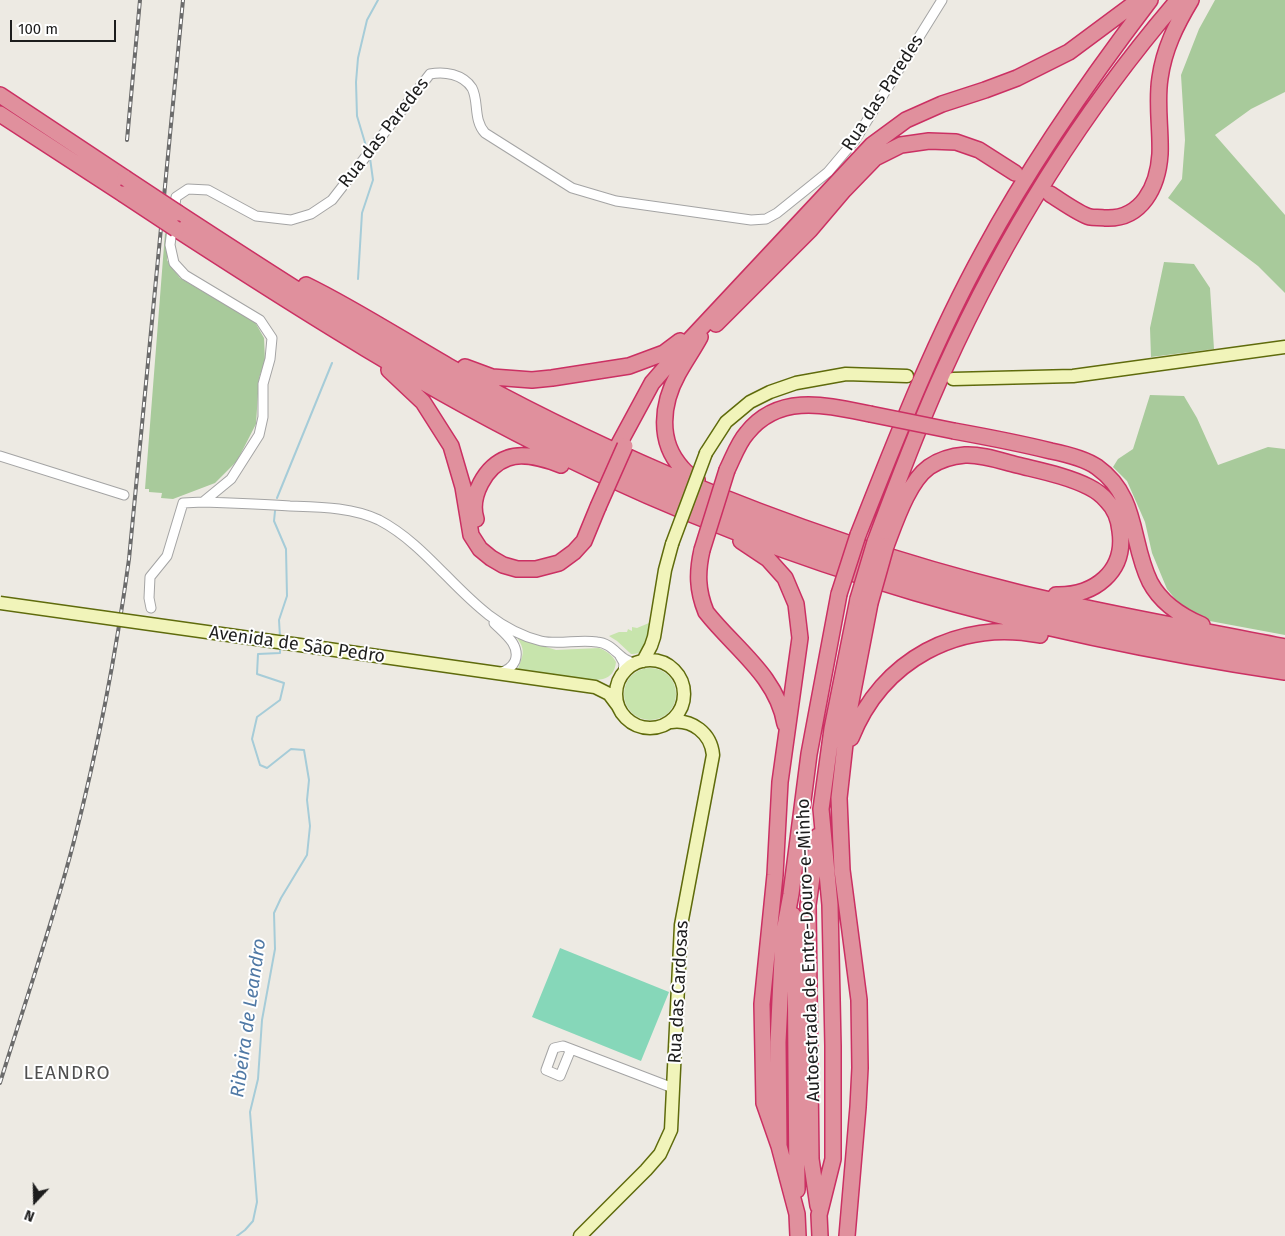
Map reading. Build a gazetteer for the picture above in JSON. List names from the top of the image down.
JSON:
{
  "streets": {
    "highway": ["Autoestrada de Entre-Douro-e-Minho"],
    "street": ["Rua das Paredes", "Avenida de São Pedro", "Rua das Cardosas"]
  },
  "crossings": [
    ["Avenida de São Pedro", "Rua das Cardosas"]
  ],
  "districts": ["LEANDRO"],
  "water": ["Ribeira de Leandro"],
  "scale_bar": "100 m",
  "north": "bottom"
}
